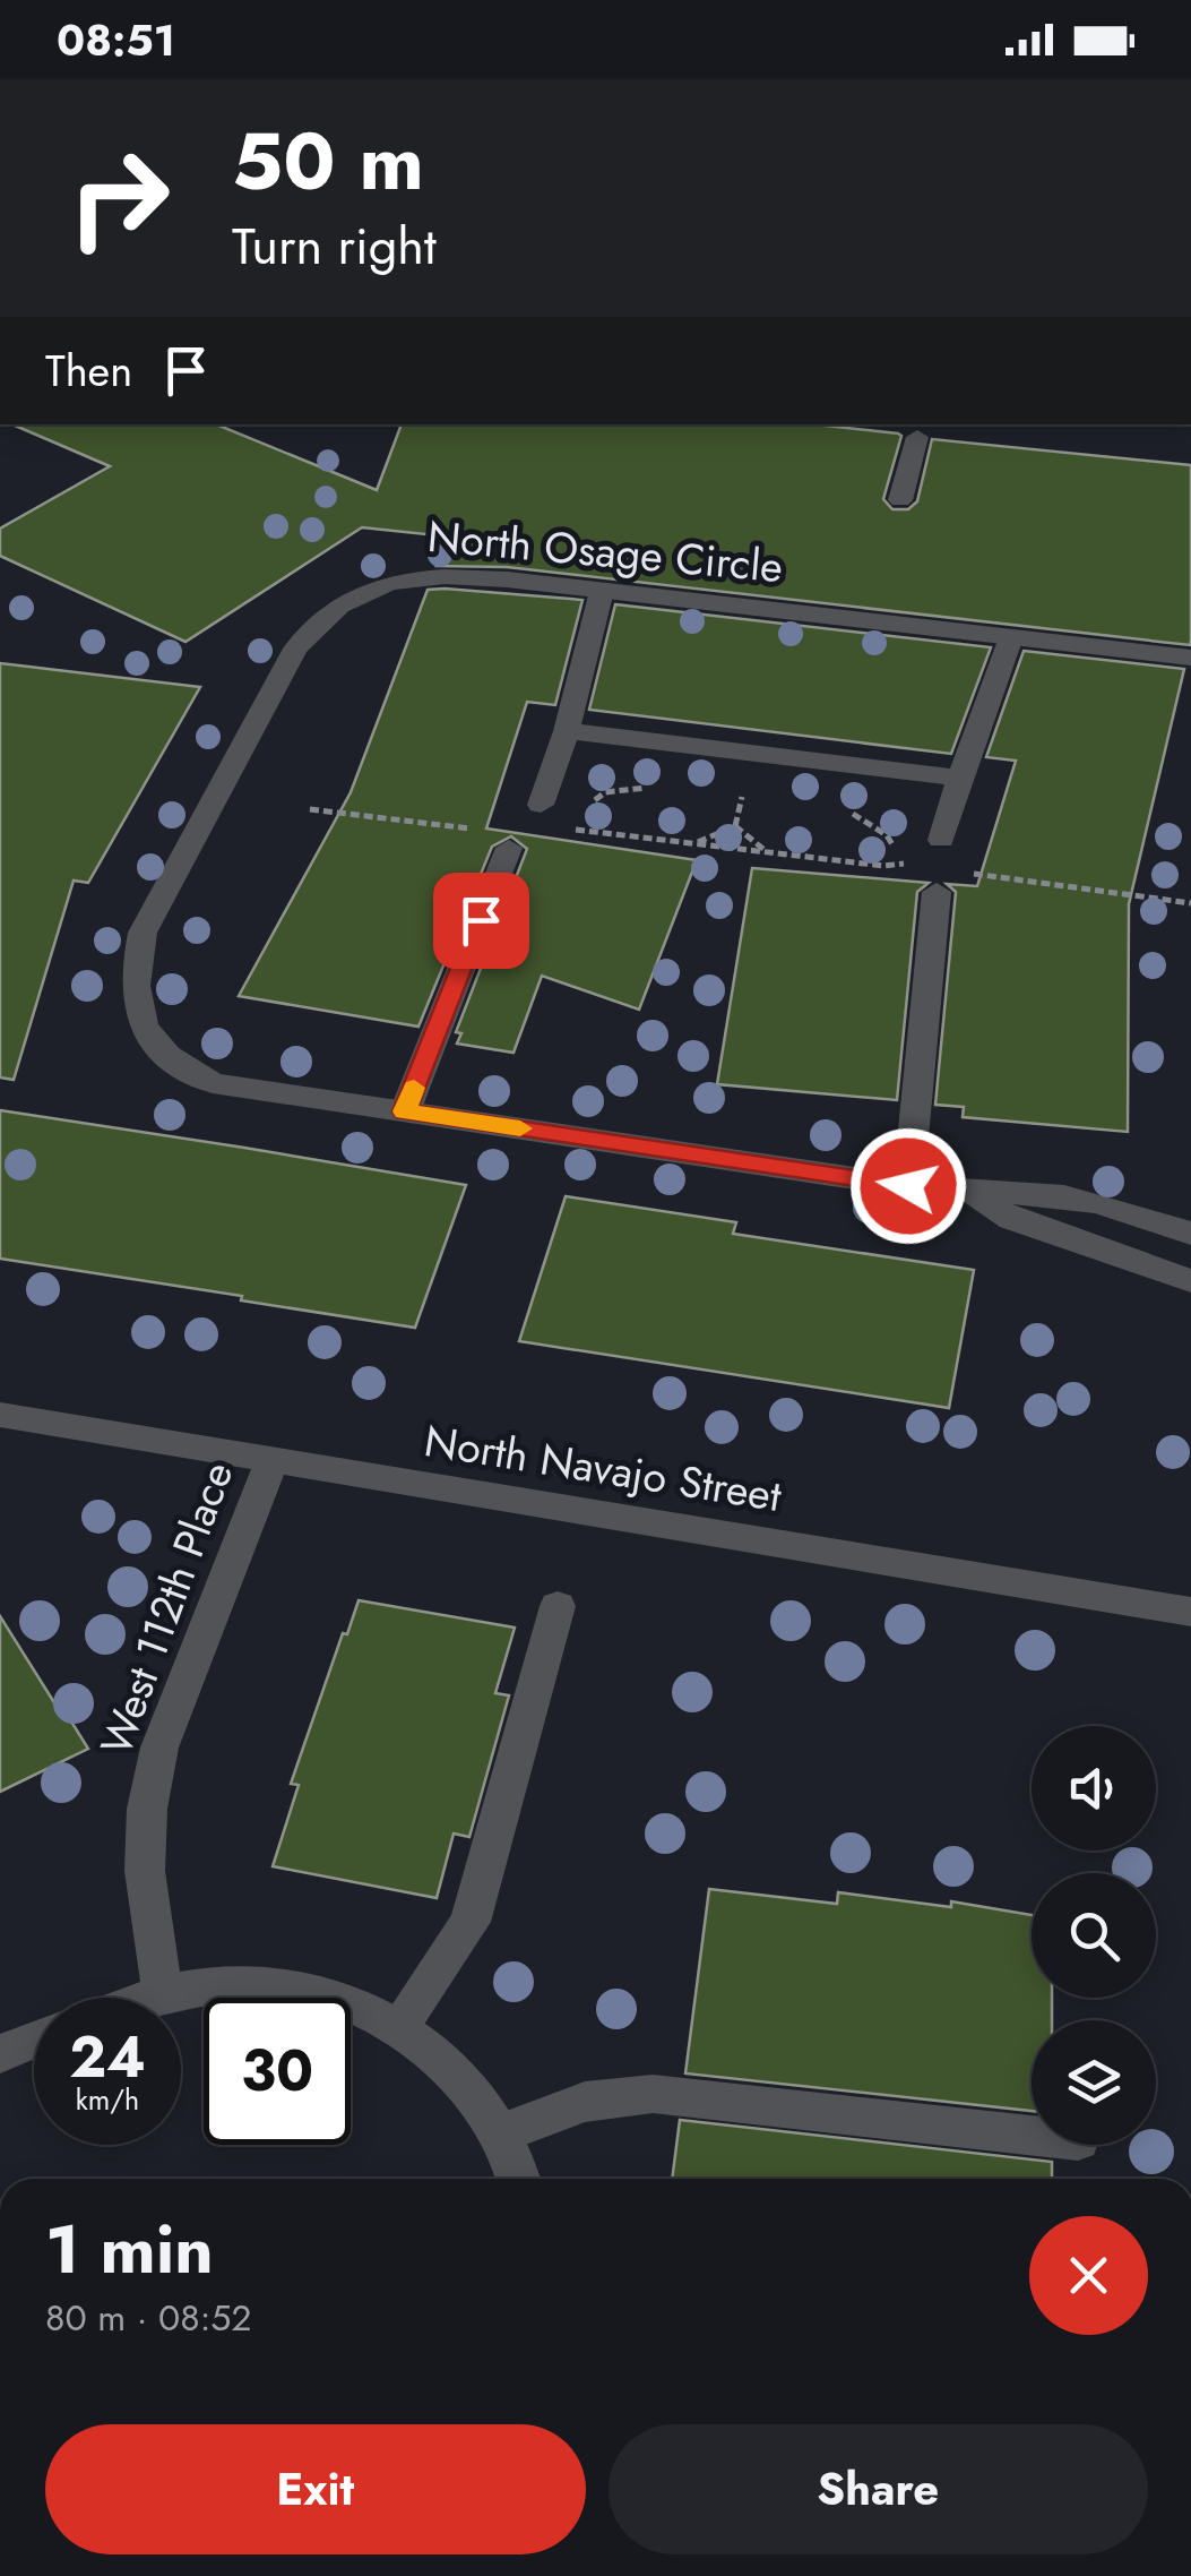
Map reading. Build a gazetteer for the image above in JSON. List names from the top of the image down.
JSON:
{
  "streets": {
    "street": ["North Osage Circle", "North Navajo Street", "West 112th Place"]
  },
  "crossings": [
    ["North Navajo Street", "West 112th Place"]
  ],
  "page": {
    "status": "08:51",
    "turn": ["50 m", "Turn right"],
    "then": "Then",
    "speed": "24 km/h",
    "limit": "30",
    "heading": ["1 min", "80 m · 08:52"],
    "buttons": ["Exit", "Share"]
  }
}
